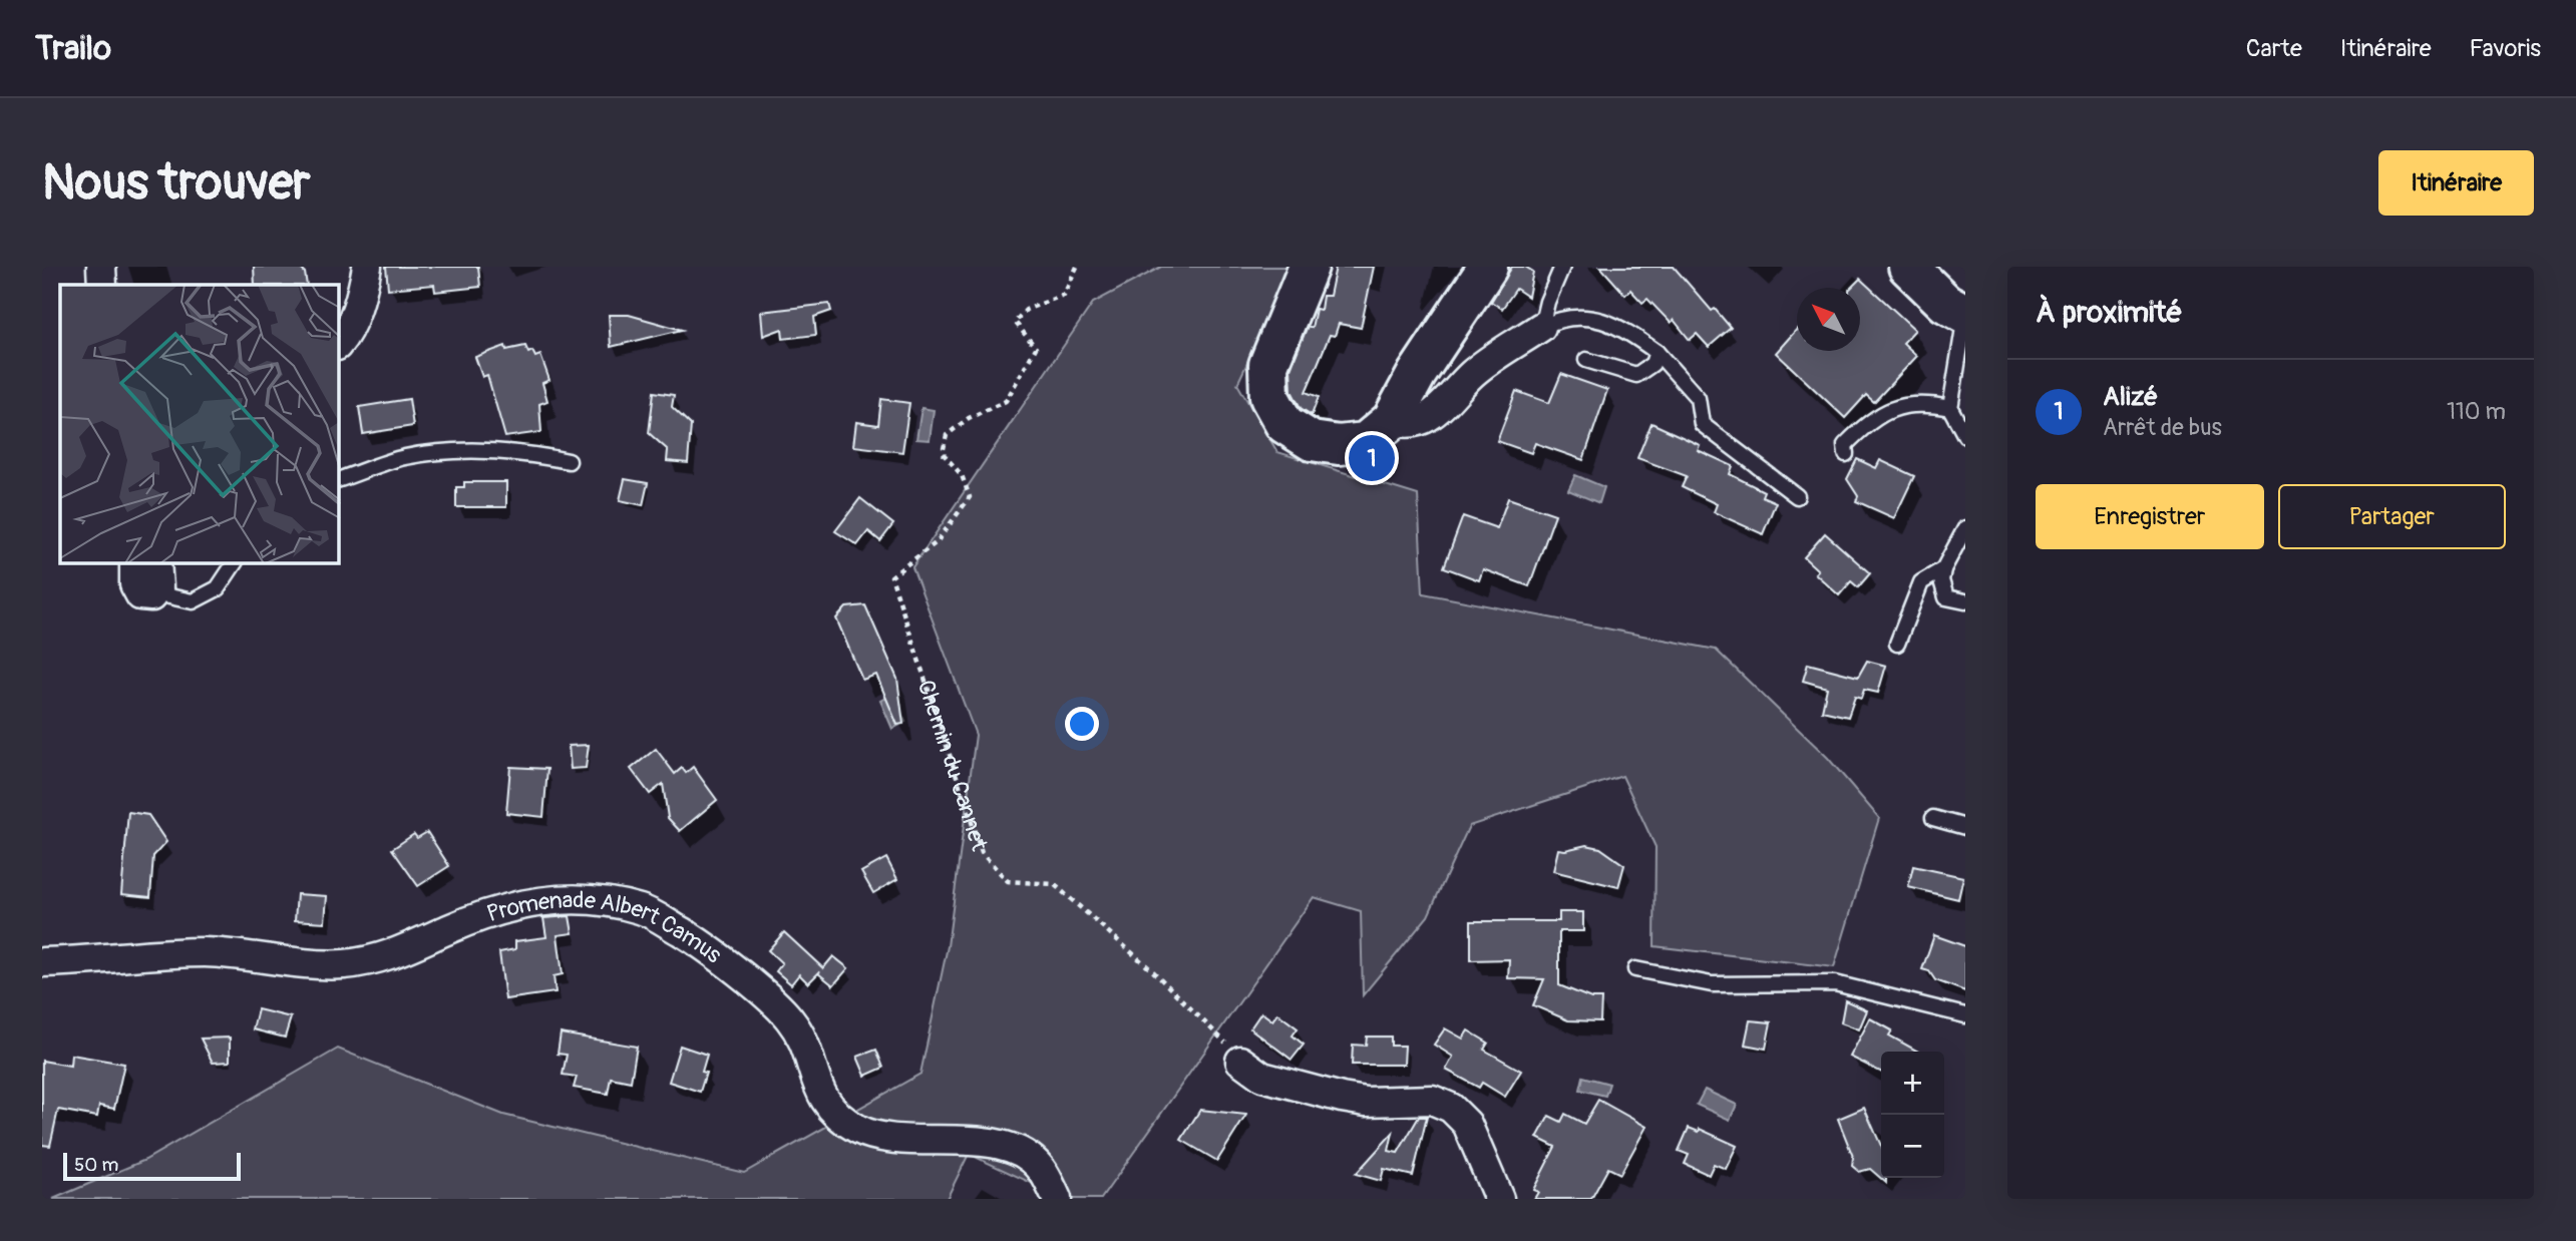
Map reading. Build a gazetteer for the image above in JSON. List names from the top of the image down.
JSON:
{
  "streets": {
    "street": ["Promenade Albert Camus"],
    "path": ["Chemin du Cannet"]
  },
  "scale_bar": "50 m",
  "north": "top left",
  "page": {
    "header": "Trailo",
    "nav": ["Carte", "Itinéraire", "Favoris"],
    "buttons": [
      "Itinéraire",
      ["Enregistrer", "Partager"]
    ],
    "title": "Nous trouver",
    "heading": "À proximité",
    "list": [
      {
        "mark": "1",
        "name": "Alizé",
        "note": "Arrêt de bus",
        "value": "110 m"
      }
    ],
    "pins": "1",
    "map_buttons": ["+", "−"],
    "scale": "50 m"
  }
}
